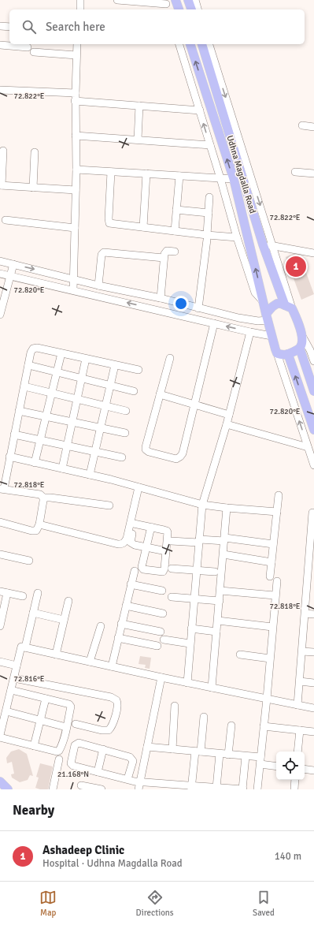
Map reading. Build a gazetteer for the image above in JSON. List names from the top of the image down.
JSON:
{
  "streets": {
    "main road": ["Udhna Magdalla Road"]
  },
  "page": {
    "search": "Search here",
    "pins": "1",
    "heading": "Nearby",
    "list": [
      {
        "mark": "1",
        "name": "Ashadeep Clinic",
        "note": "Hospital · Udhna Magdalla Road",
        "value": "140 m"
      }
    ],
    "nav": ["Map", "Directions", "Saved"]
  },
  "coordinates": [
    "72.822°E",
    "72.820°E",
    "72.818°E",
    "72.816°E",
    "21.168°N"
  ]
}
